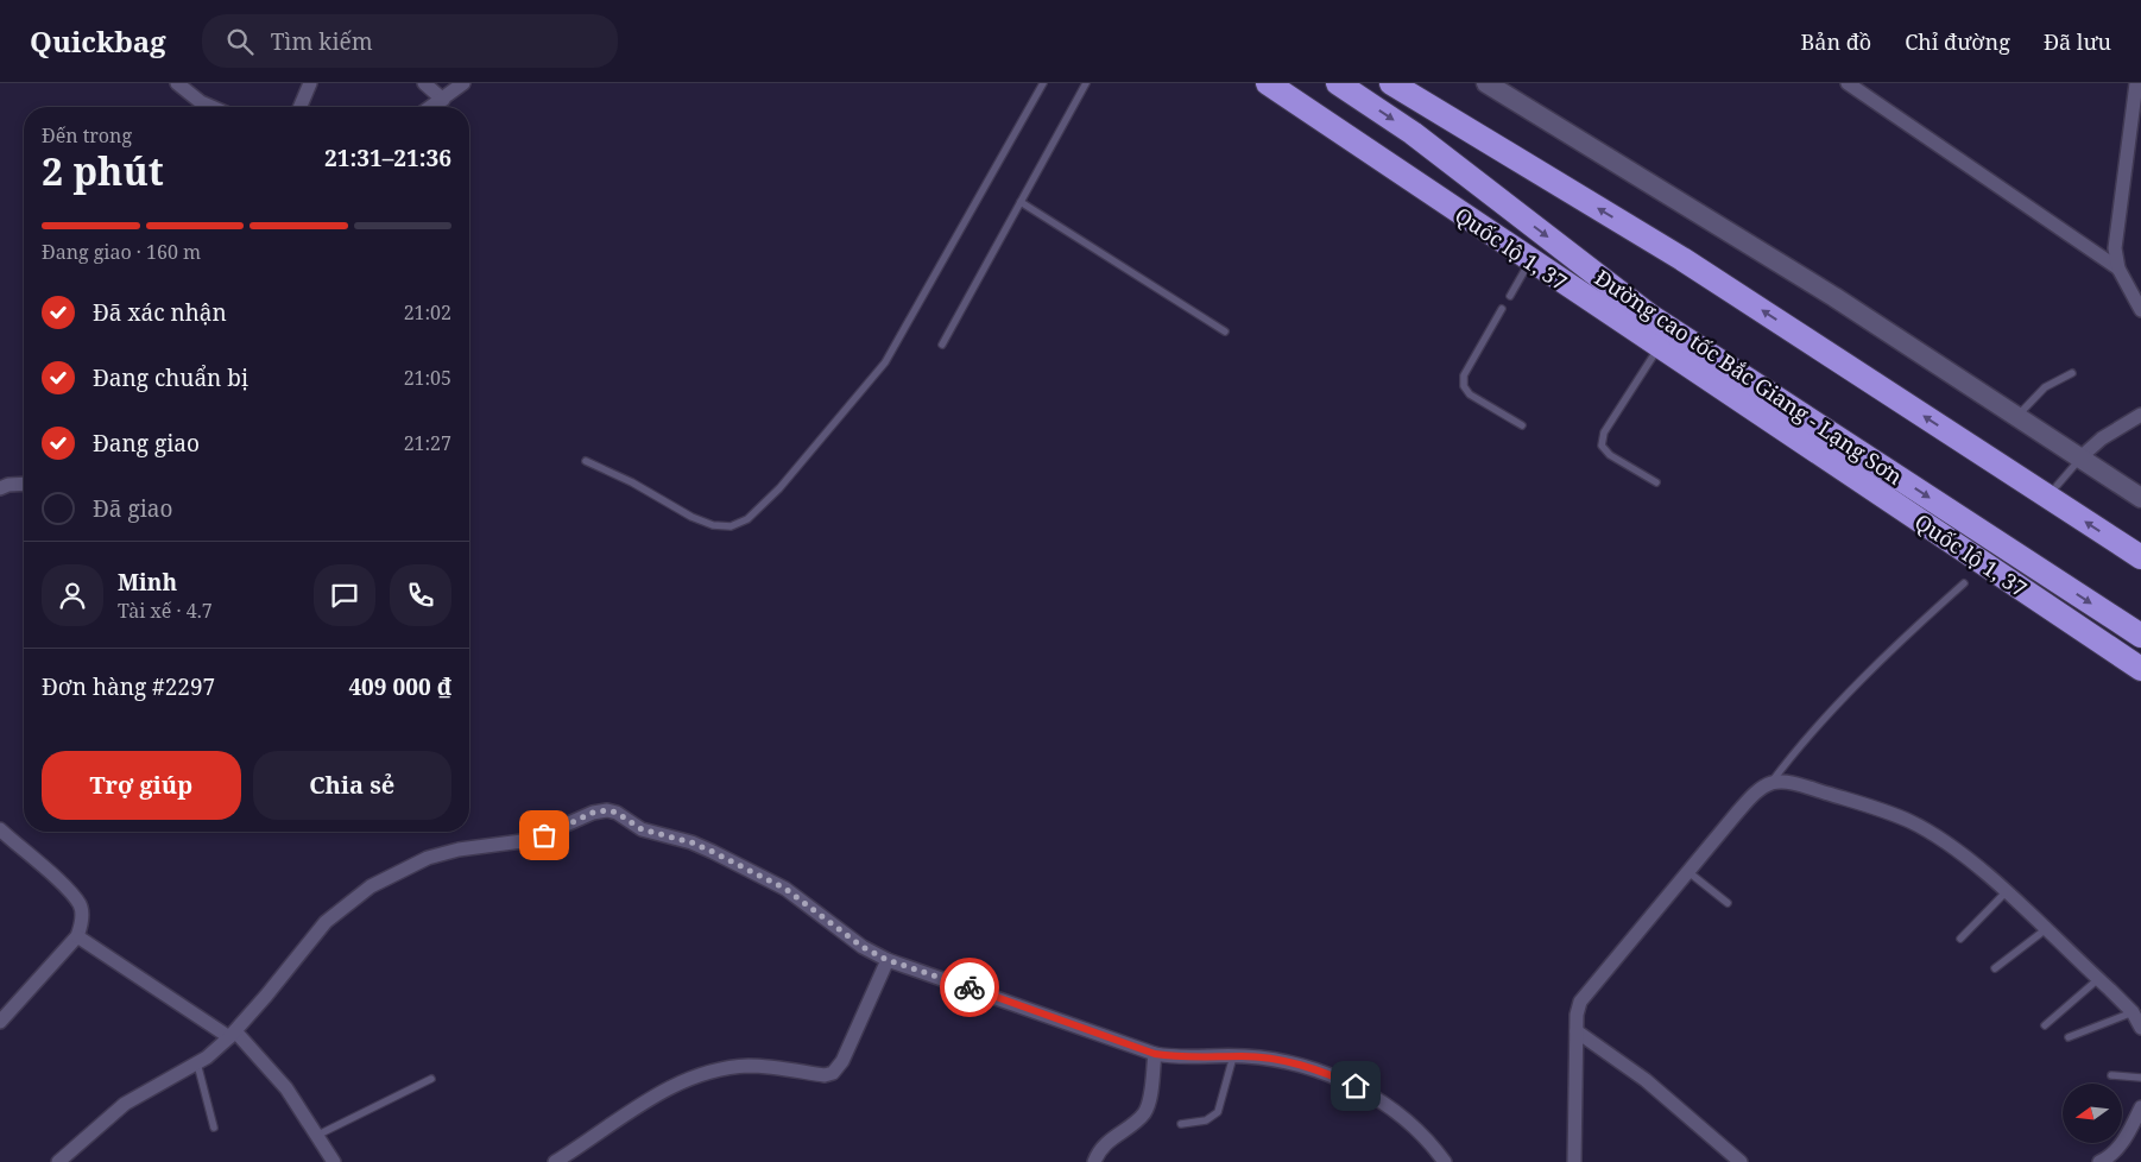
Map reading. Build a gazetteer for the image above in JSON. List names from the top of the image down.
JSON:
{
  "streets": {
    "highway": ["Quốc lộ 1, 37", "Đường cao tốc Bắc Giang - Lạng Sơn"]
  },
  "north": "left",
  "page": {
    "header": "Quickbag",
    "search": "Tìm kiếm",
    "nav": ["Bản đồ", "Chỉ đường", "Đã lưu"],
    "heading": ["2 phút", "Đến trong", "21:31–21:36"],
    "panel": [
      "Minh",
      "Tài xế · 4.7",
      "Đơn hàng #2297",
      "409 000 ₫"
    ],
    "bar": "Đang giao · 160 m",
    "list": [
      ["Đã xác nhận", "21:02"],
      ["Đang chuẩn bị", "21:05"],
      ["Đang giao", "21:27"],
      "Đã giao"
    ],
    "buttons": ["Trợ giúp", "Chia sẻ"]
  }
}
